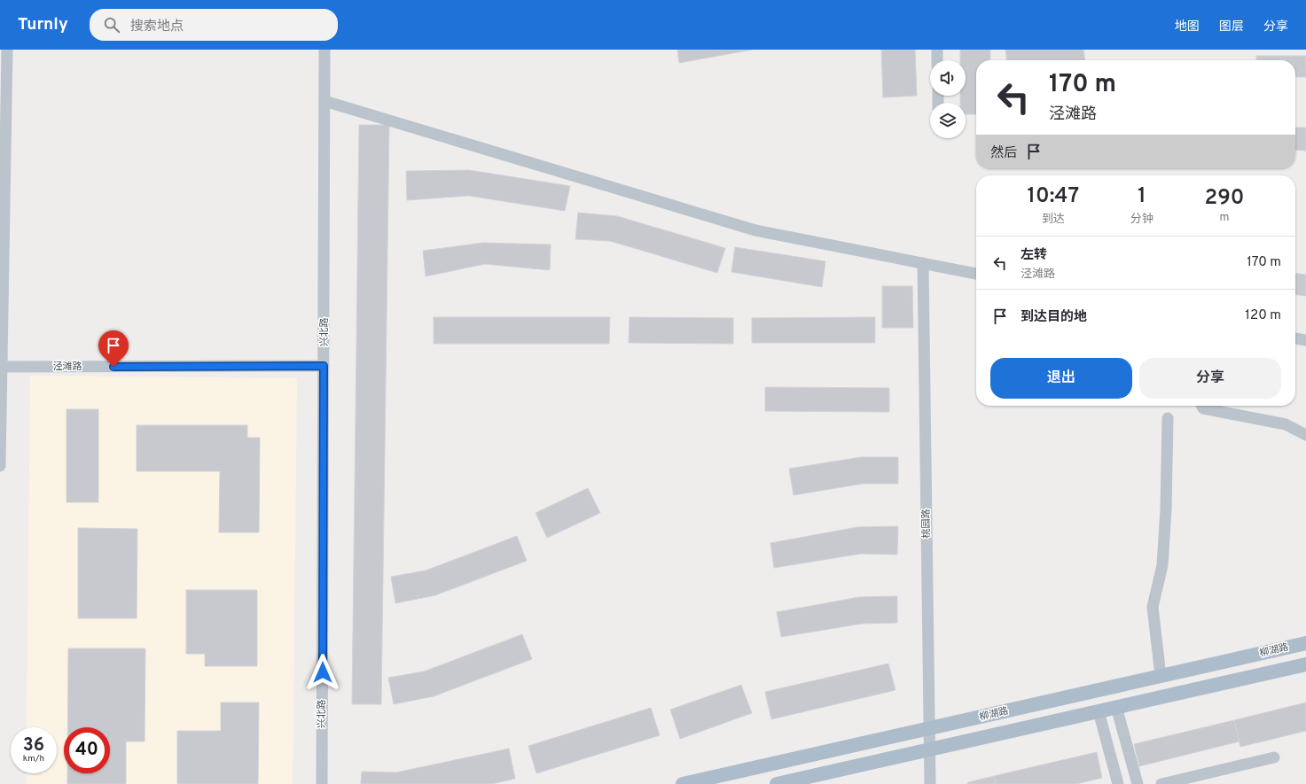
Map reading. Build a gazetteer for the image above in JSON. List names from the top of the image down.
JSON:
{
  "streets": {
    "main road": ["柳湖路"],
    "street": ["兴北路", "泾滩路", "桃园路"]
  },
  "crossings": [
    ["兴北路", "泾滩路"],
    ["桃园路", "柳湖路"]
  ],
  "page": {
    "header": "Turnly",
    "search": "搜索地点",
    "nav": ["地图", "图层", "分享"],
    "turn": ["170 m", "泾滩路"],
    "then": "然后",
    "eta": [
      "10:47",
      "到达",
      "1",
      "分钟",
      "290",
      "m"
    ],
    "list": [
      {
        "name": "左转",
        "note": "泾滩路",
        "value": "170 m"
      },
      {
        "name": "到达目的地",
        "value": "120 m"
      }
    ],
    "buttons": ["退出", "分享"],
    "speed": "36 km/h",
    "limit": "40"
  }
}
